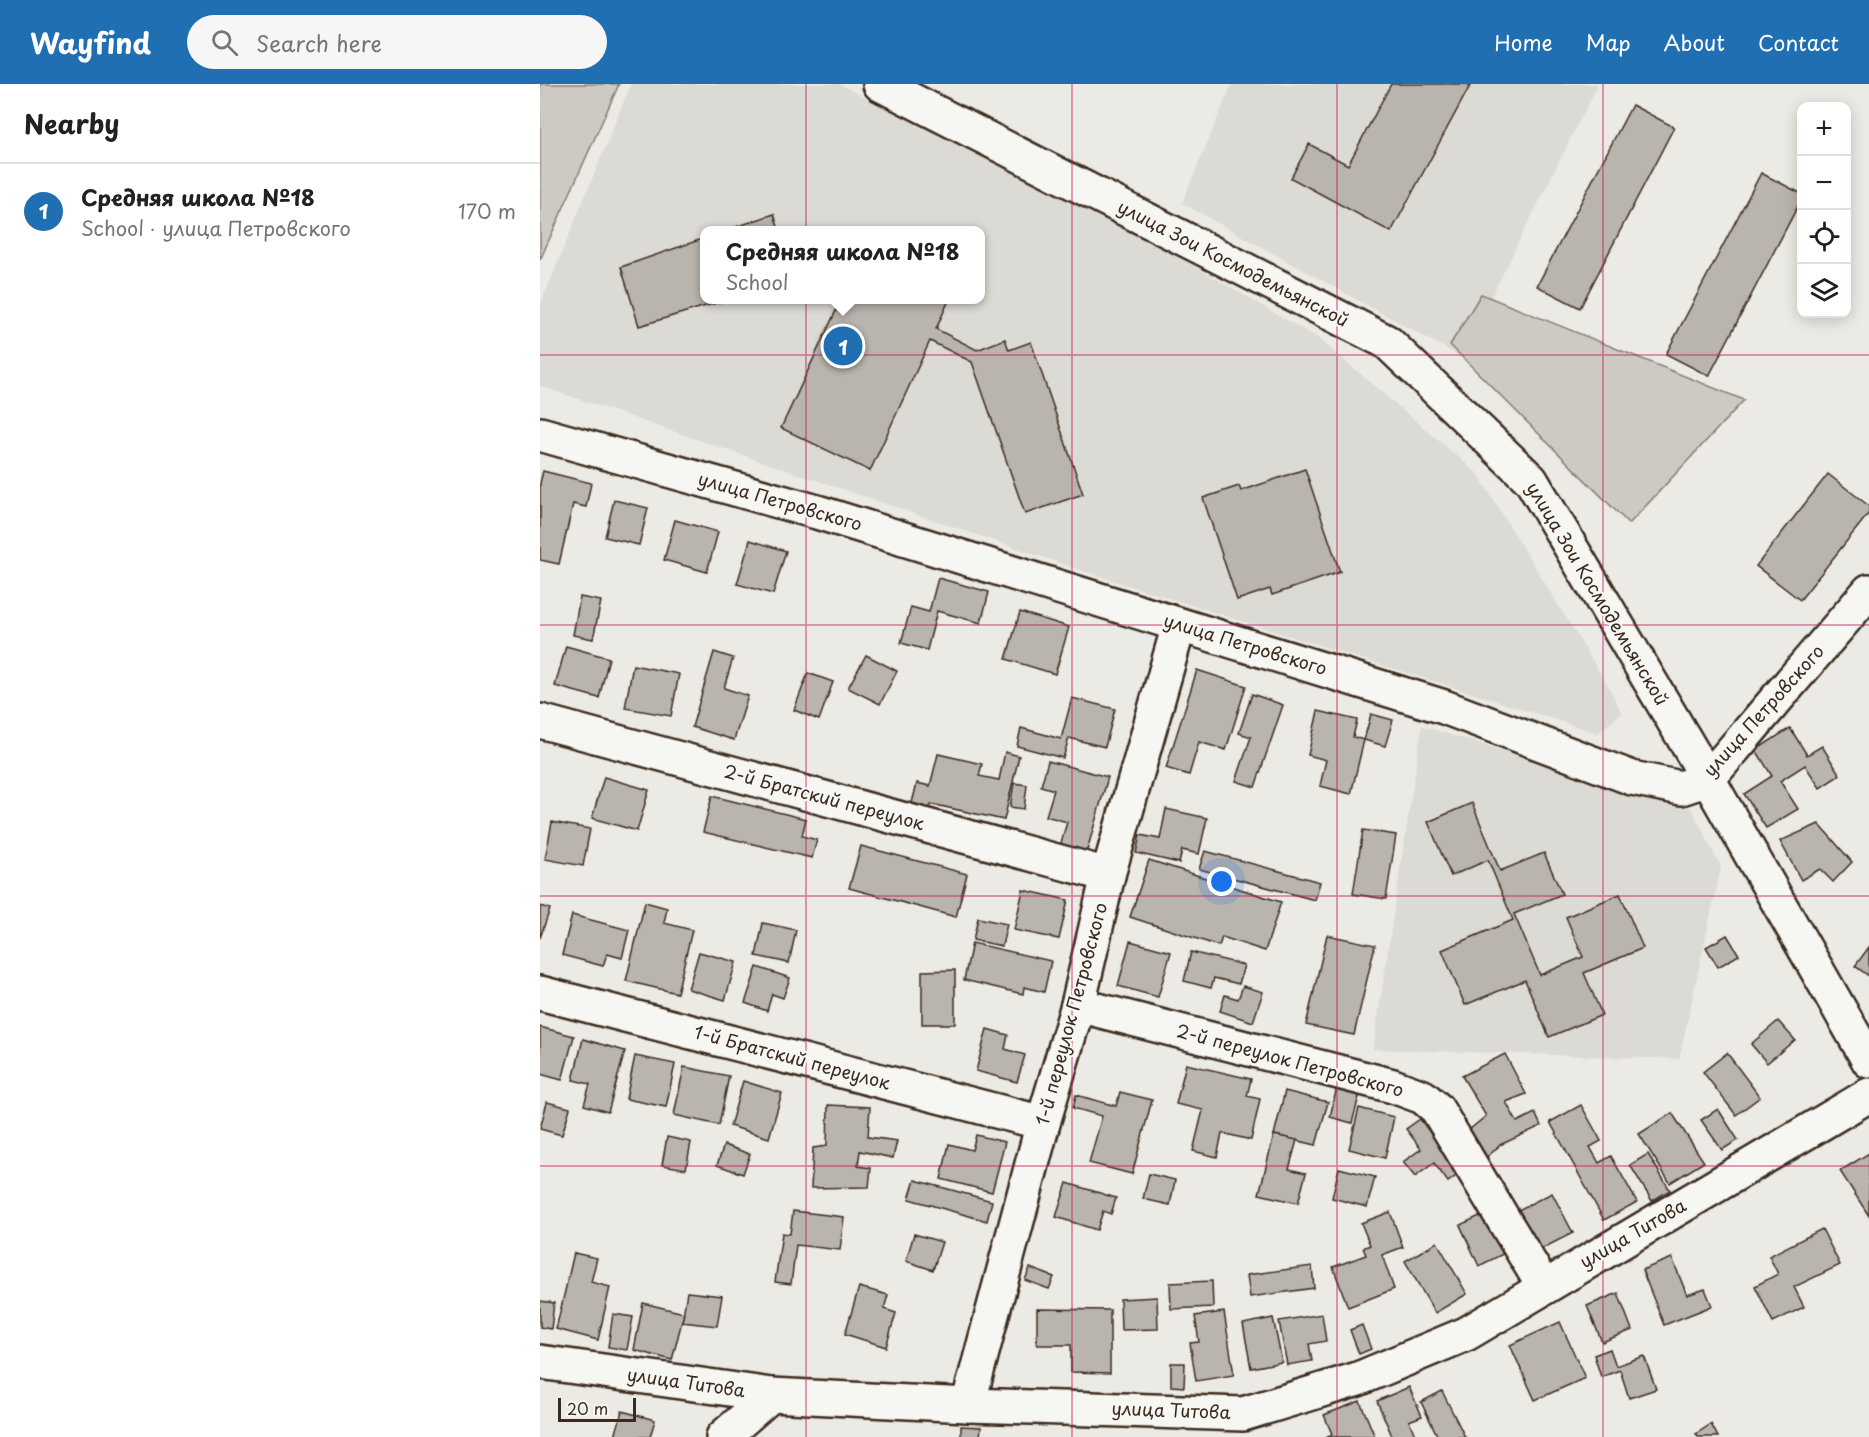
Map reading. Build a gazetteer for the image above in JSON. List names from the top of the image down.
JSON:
{
  "streets": {
    "street": [
      "улица Зои Космодемьянской",
      "улица Петровского",
      "2-й Братский переулок",
      "1-й переулок Петровского",
      "1-й Братский переулок",
      "2-й переулок Петровского",
      "улица Титова"
    ]
  },
  "crossings": [
    ["улица Зои Космодемьянской", "улица Петровского"],
    ["улица Петровского", "1-й переулок Петровского"],
    ["2-й Братский переулок", "1-й переулок Петровского"],
    ["1-й переулок Петровского", "1-й Братский переулок"],
    ["1-й переулок Петровского", "2-й переулок Петровского"],
    ["1-й переулок Петровского", "улица Титова"],
    ["2-й переулок Петровского", "улица Титова"]
  ],
  "scale_bar": "20 m",
  "page": {
    "header": "Wayfind",
    "search": "Search here",
    "nav": [
      "Home",
      "Map",
      "About",
      "Contact"
    ],
    "heading": "Nearby",
    "map_buttons": ["+", "−"],
    "list": [
      {
        "mark": "1",
        "name": "Средняя школа №18",
        "note": "School · улица Петровского",
        "value": "170 m"
      }
    ],
    "popup": ["Средняя школа №18", "School"],
    "pins": "1",
    "scale": "20 m"
  }
}
